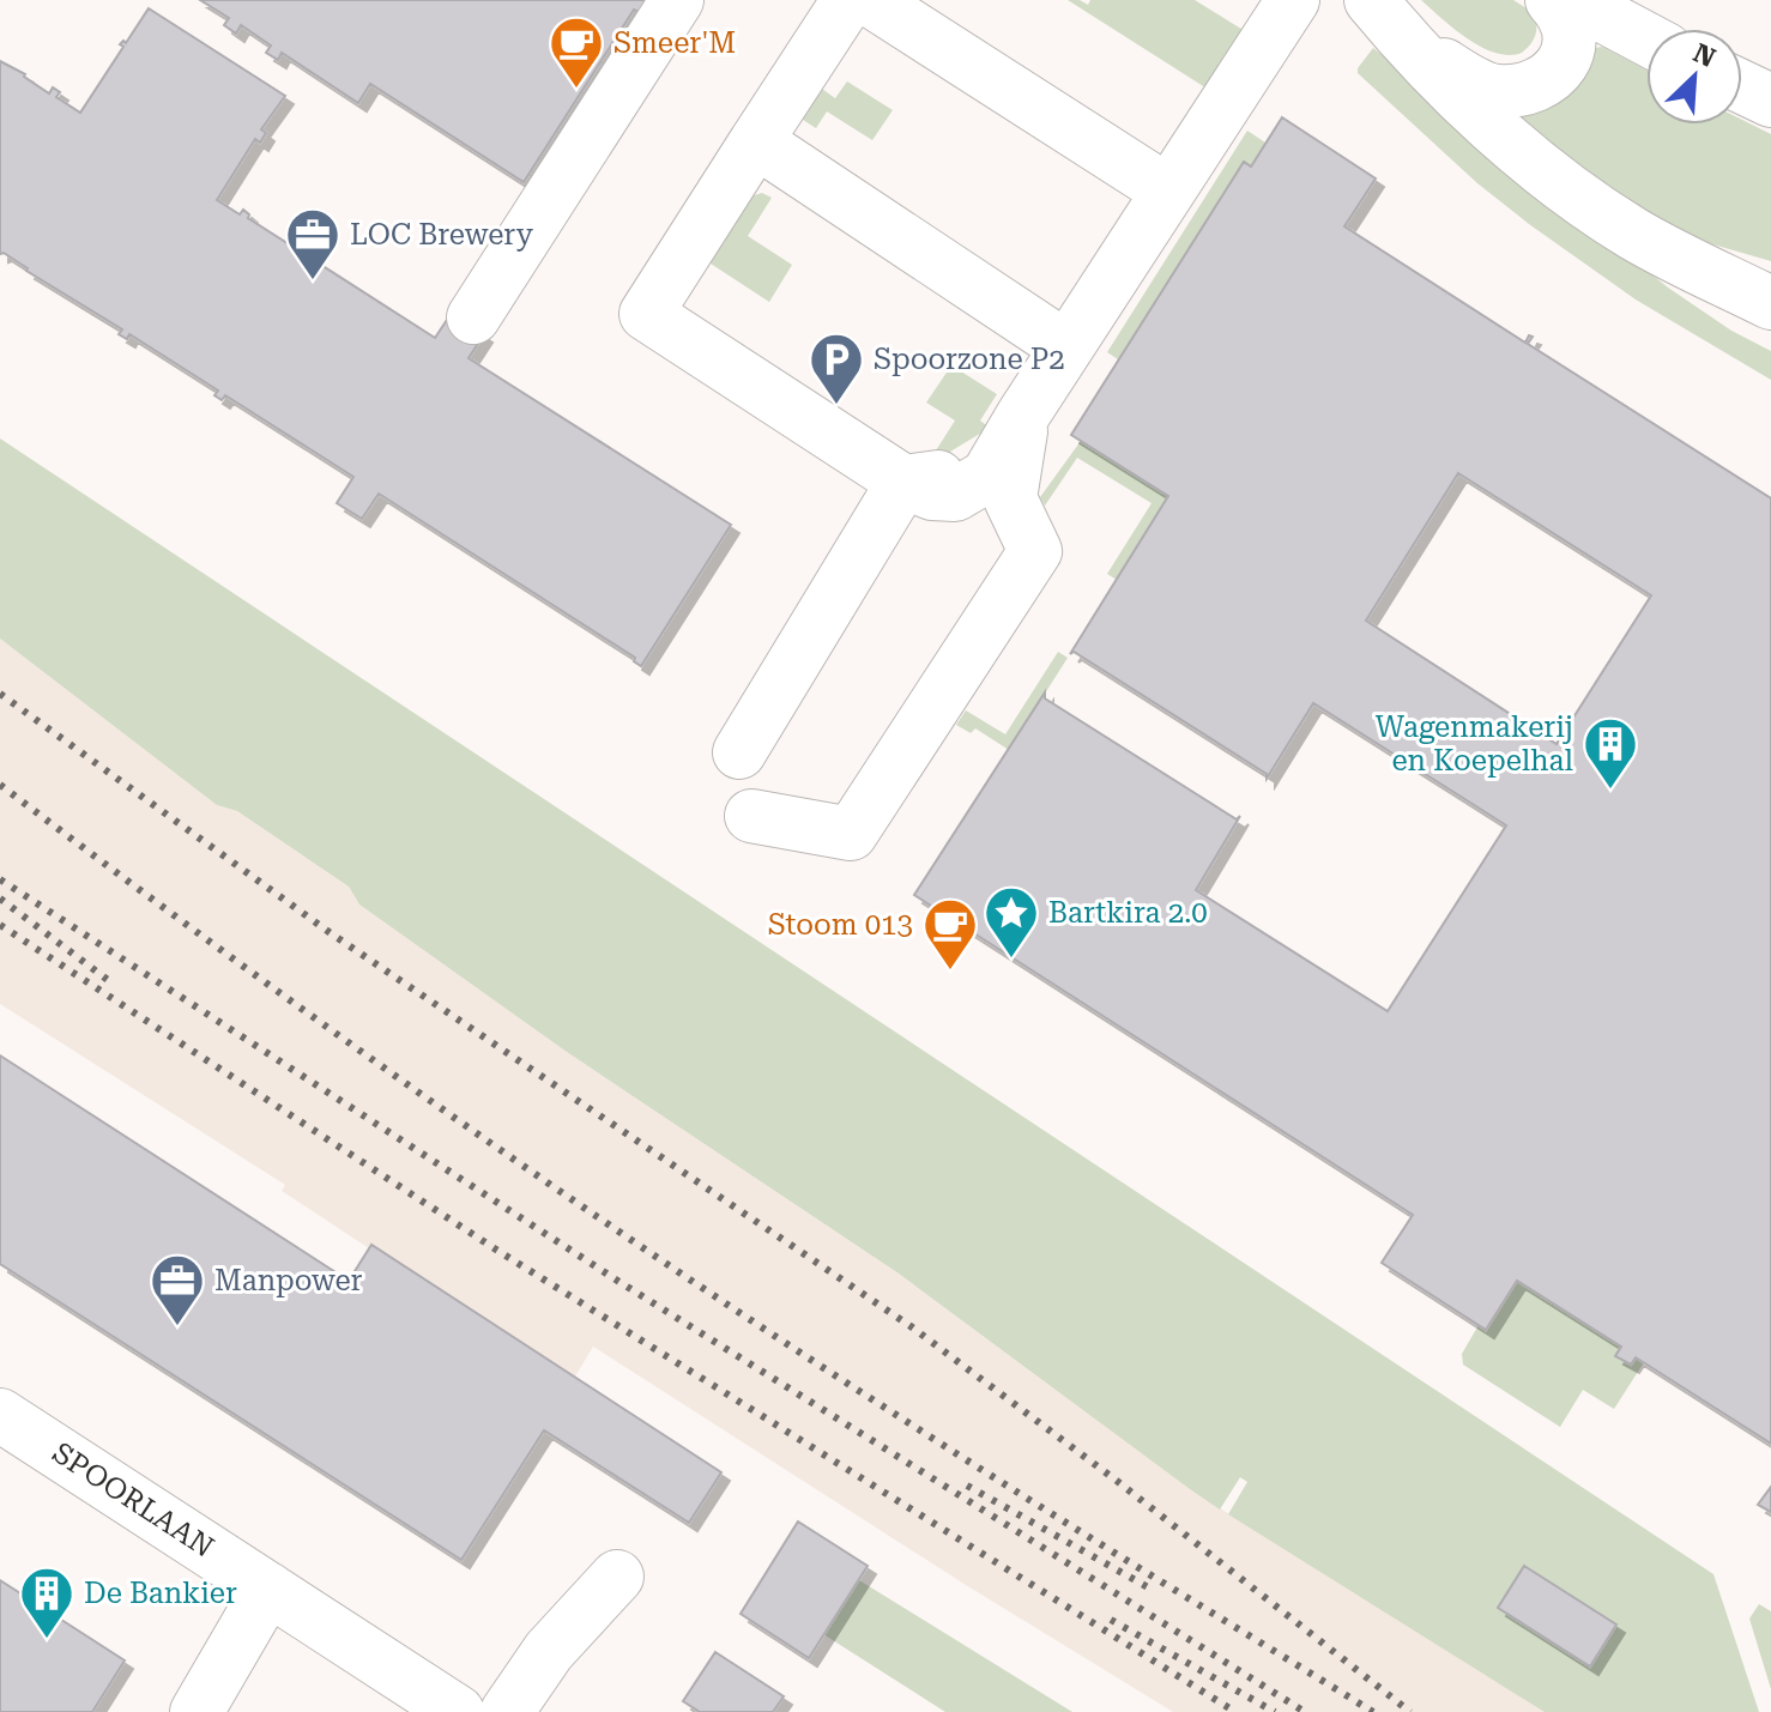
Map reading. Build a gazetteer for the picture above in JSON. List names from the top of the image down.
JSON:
{
  "streets": {
    "street": ["SPOORLAAN"]
  },
  "places": {
    "cafe": ["Smeer'M", "Stoom 013"],
    "office": ["LOC Brewery", "Manpower"],
    "parking": ["Spoorzone P2"],
    "building": ["Wagenmakerij en Koepelhal", "De Bankier"],
    "place": ["Bartkira 2.0"]
  },
  "north": "top right"
}
